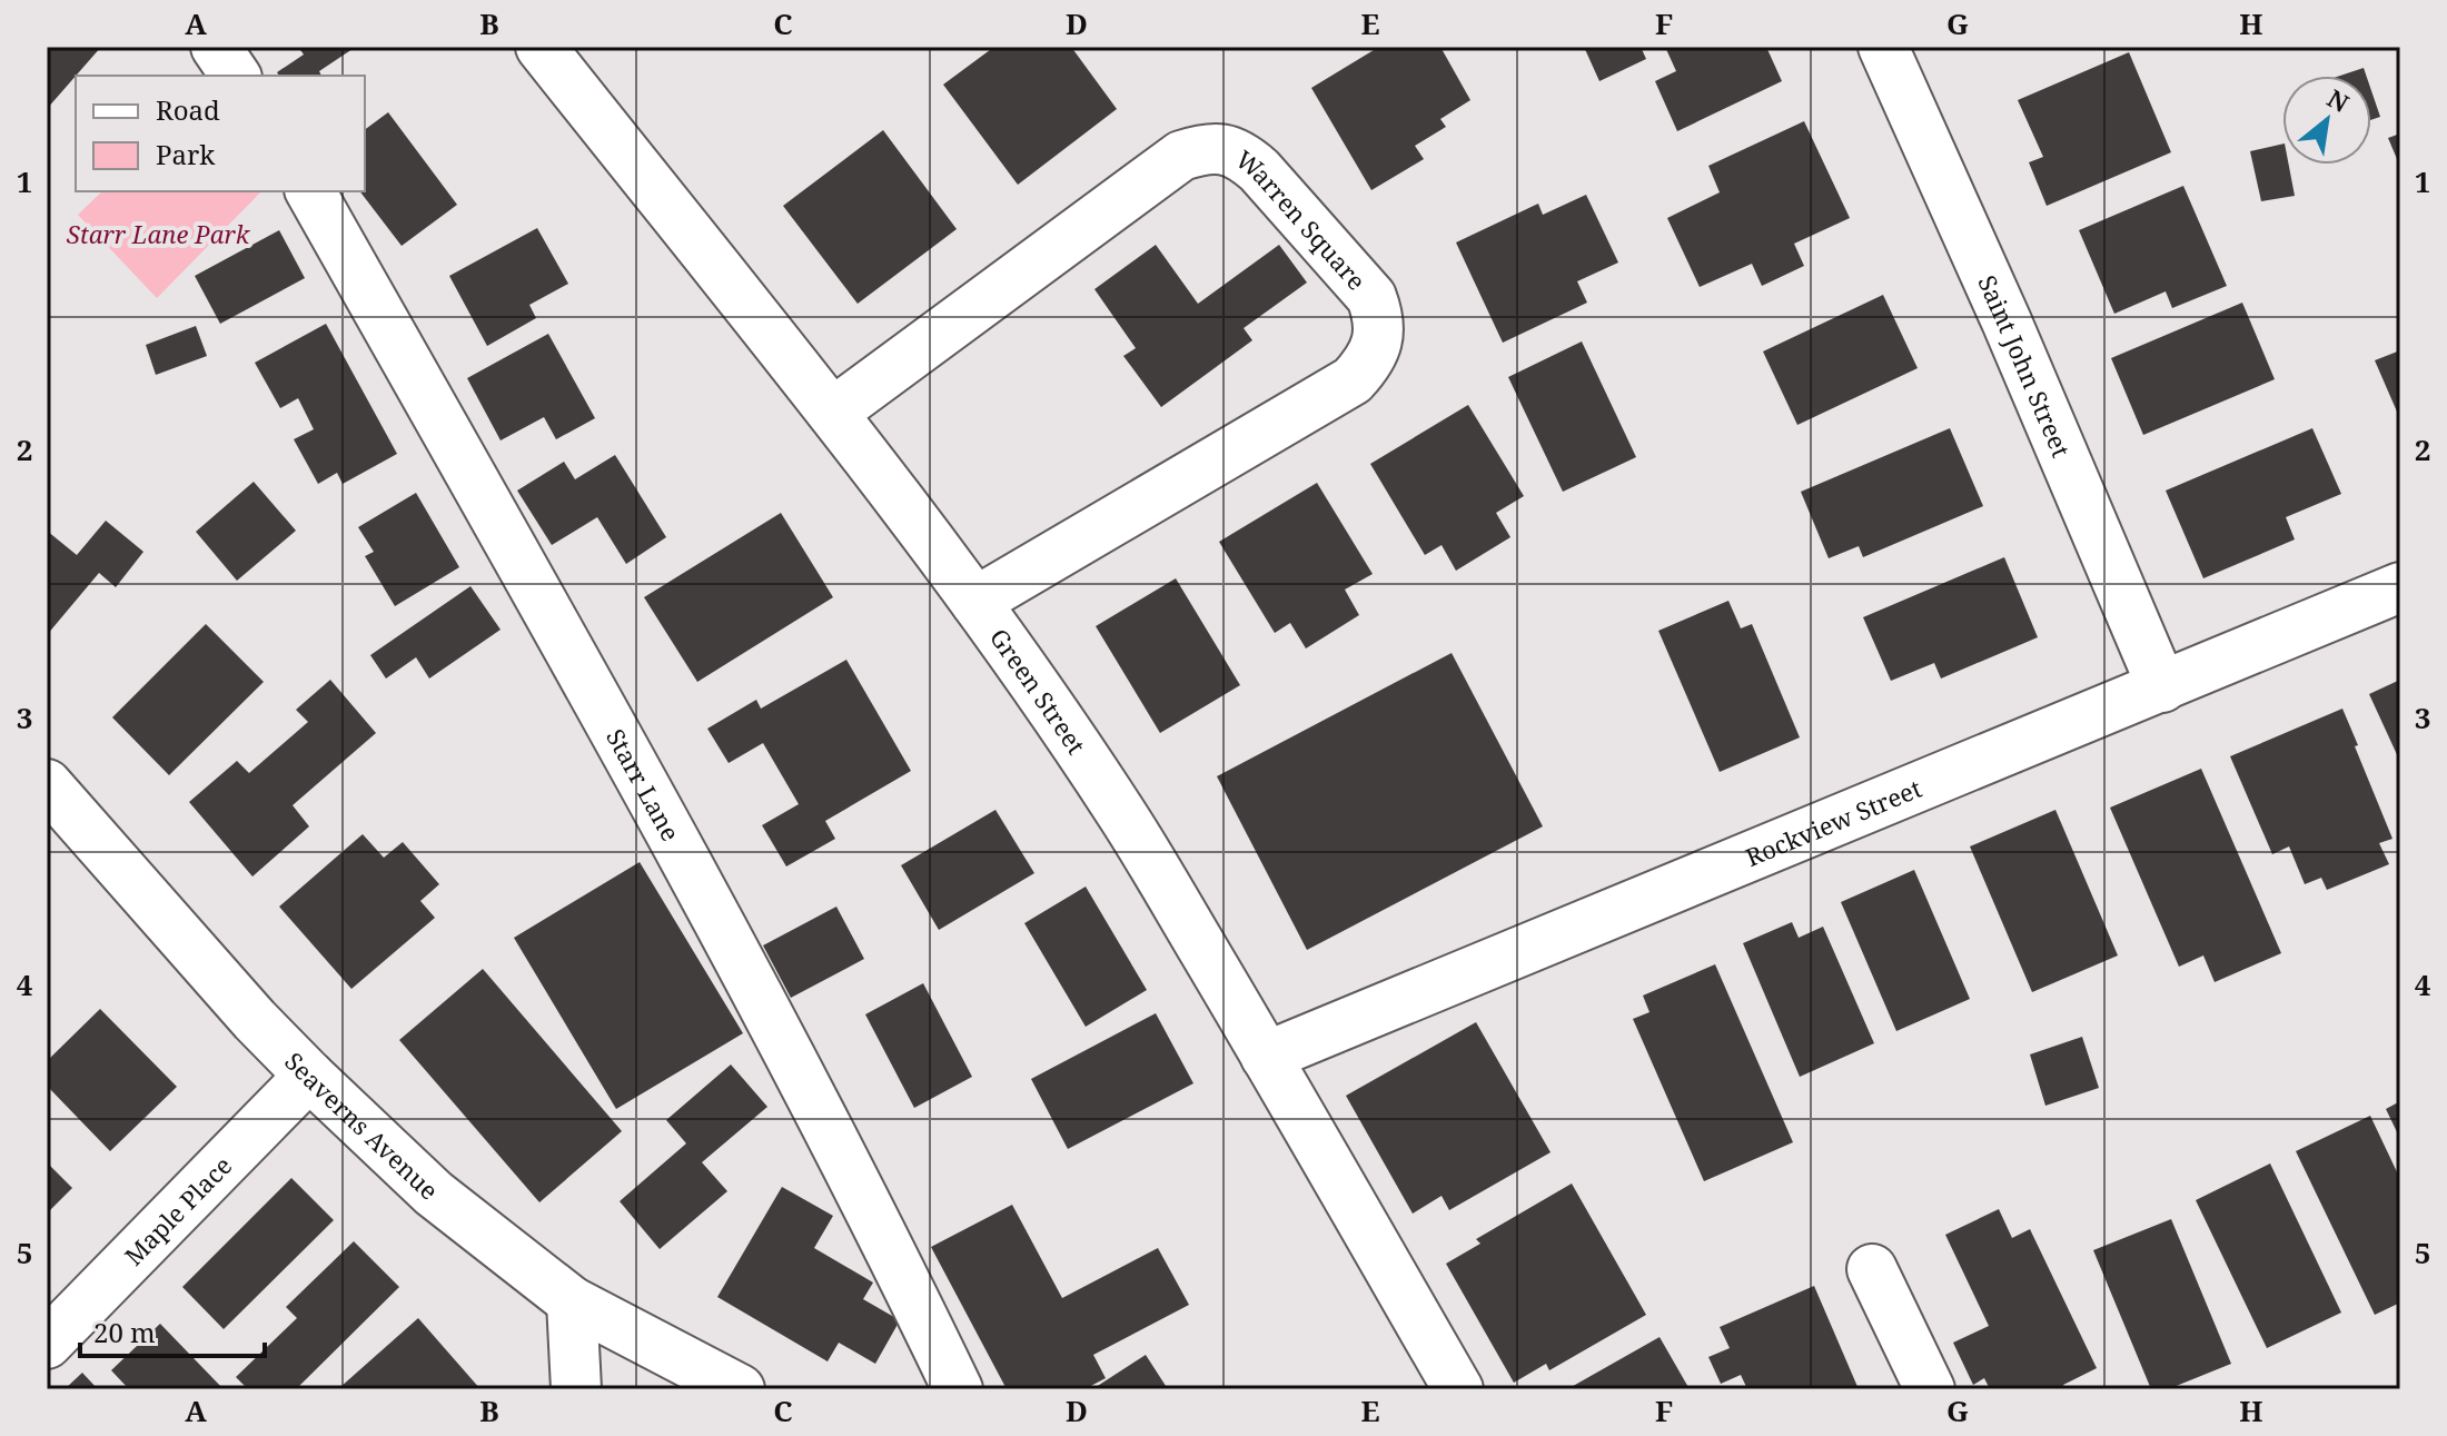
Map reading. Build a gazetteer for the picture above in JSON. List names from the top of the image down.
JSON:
{
  "streets": {
    "street": [
      "Warren Square",
      "Saint John Street",
      "Green Street",
      "Starr Lane",
      "Rockview Street",
      "Seaverns Avenue",
      "Maple Place"
    ]
  },
  "crossings": [
    ["Warren Square", "Green Street"],
    ["Saint John Street", "Rockview Street"],
    ["Green Street", "Rockview Street"],
    ["Seaverns Avenue", "Maple Place"]
  ],
  "parks": ["Starr Lane Park"],
  "legend": ["Road", "Park"],
  "scale_bar": "20 m",
  "north": "top right",
  "grid": {
    "columns": [
      "A",
      "B",
      "C",
      "D",
      "E",
      "F",
      "G",
      "H"
    ],
    "rows": [
      "1",
      "2",
      "3",
      "4",
      "5"
    ]
  }
}
